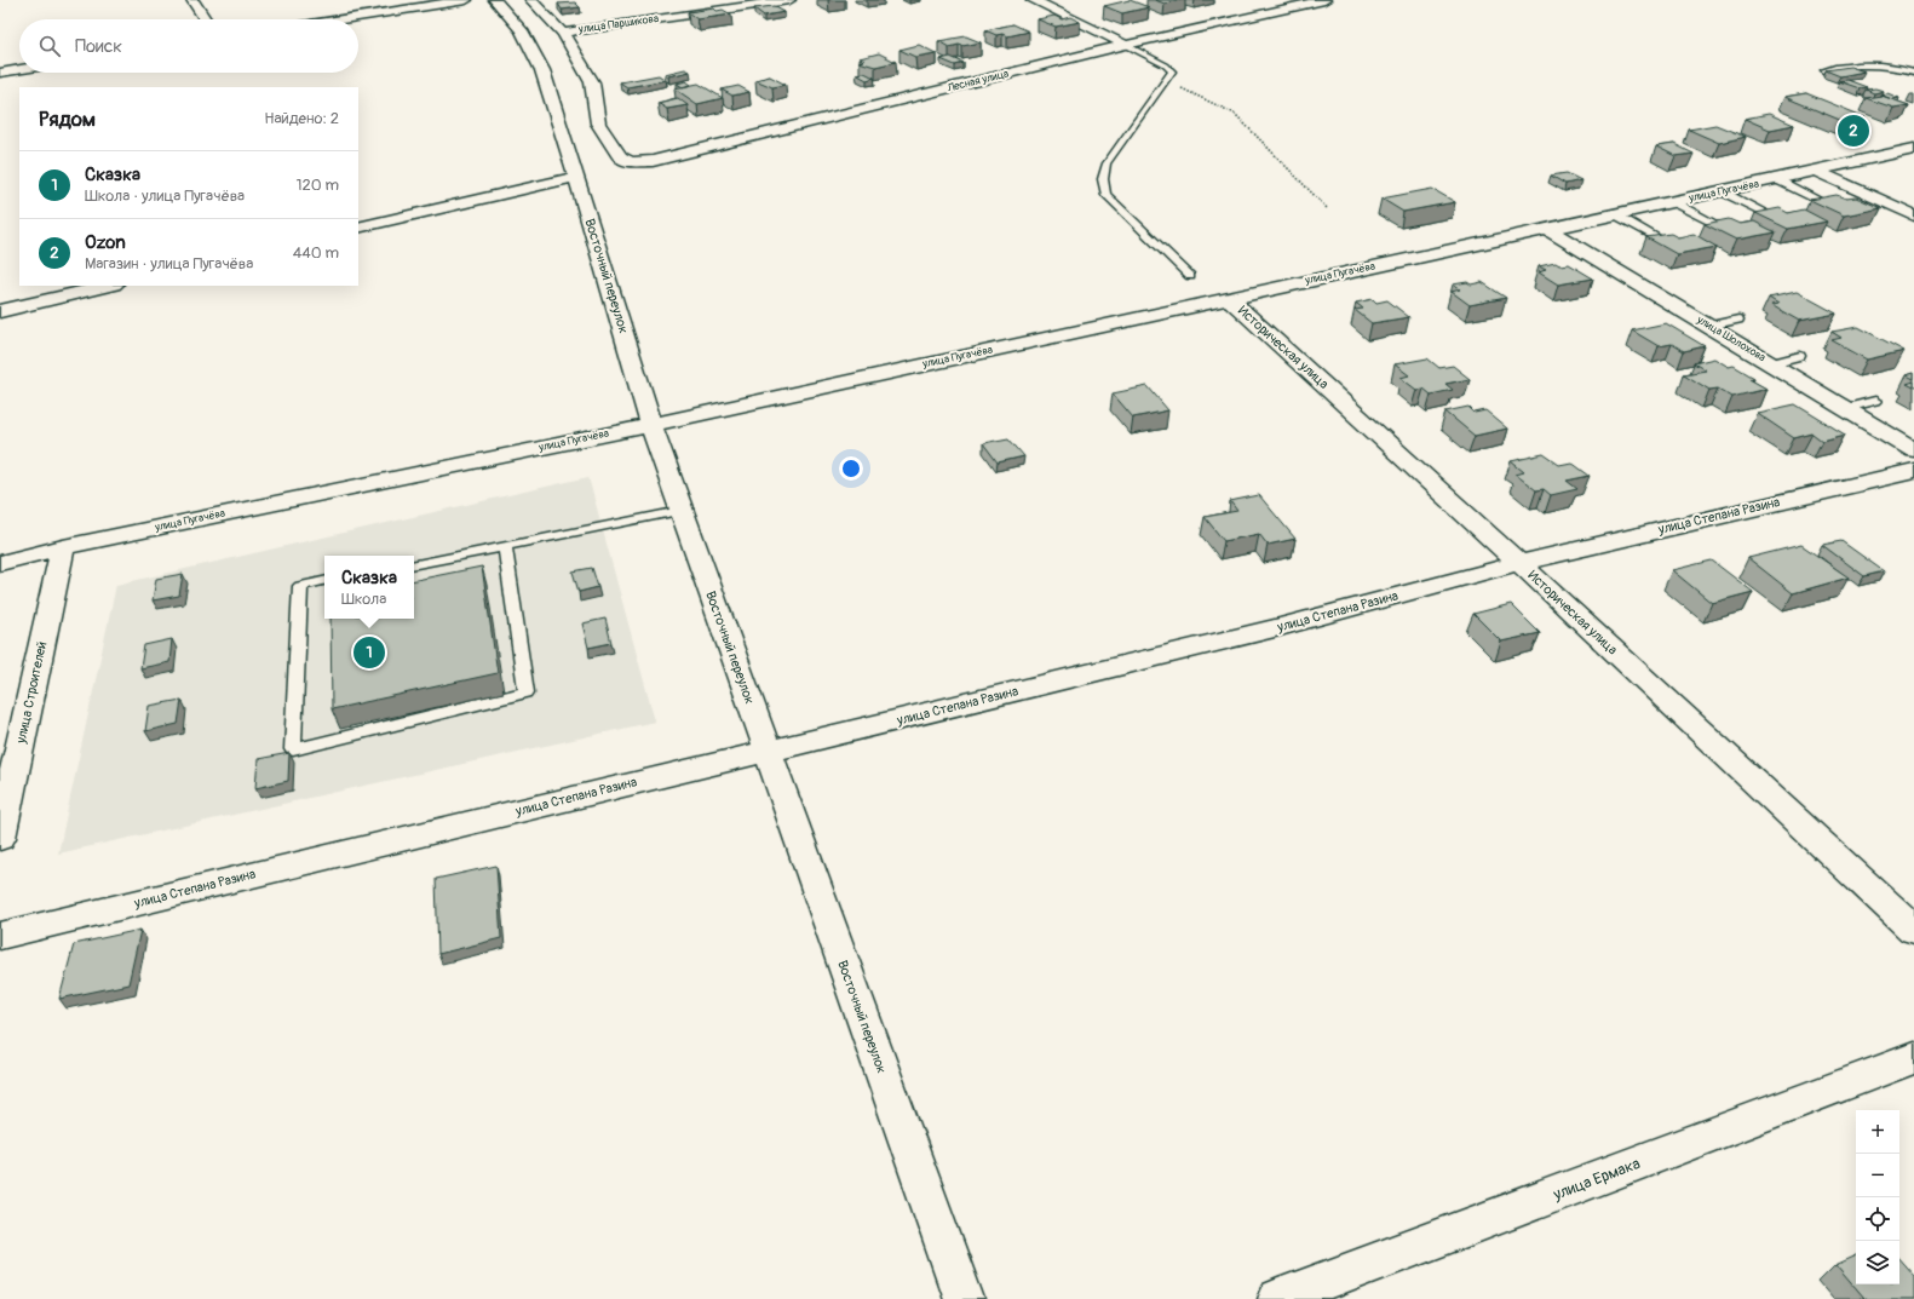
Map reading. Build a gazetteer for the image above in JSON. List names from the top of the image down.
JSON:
{
  "streets": {
    "street": [
      "улица Паршикова",
      "Лесная улица",
      "улица Пугачёва",
      "Восточный переулок",
      "улица Шолохова",
      "Историческая улица",
      "улица Степана Разина",
      "улица Строителей",
      "улица Ермака"
    ]
  },
  "crossings": [
    ["улица Паршикова", "Лесная улица"],
    ["улица Пугачёва", "Восточный переулок"],
    ["улица Пугачёва", "улица Шолохова"],
    ["улица Пугачёва", "Историческая улица"],
    ["улица Пугачёва", "улица Строителей"],
    ["Восточный переулок", "улица Степана Разина"],
    ["Историческая улица", "улица Степана Разина"]
  ],
  "page": {
    "search": "Поиск",
    "heading": ["Рядом", "Найдено: 2"],
    "pins": ["2", "1"],
    "list": [
      {
        "mark": "1",
        "name": "Сказка",
        "note": "Школа · улица Пугачёва",
        "value": "120 m"
      },
      {
        "mark": "2",
        "name": "Ozon",
        "note": "Магазин · улица Пугачёва",
        "value": "440 m"
      }
    ],
    "popup": ["Сказка", "Школа"],
    "map_buttons": ["+", "−"]
  }
}
